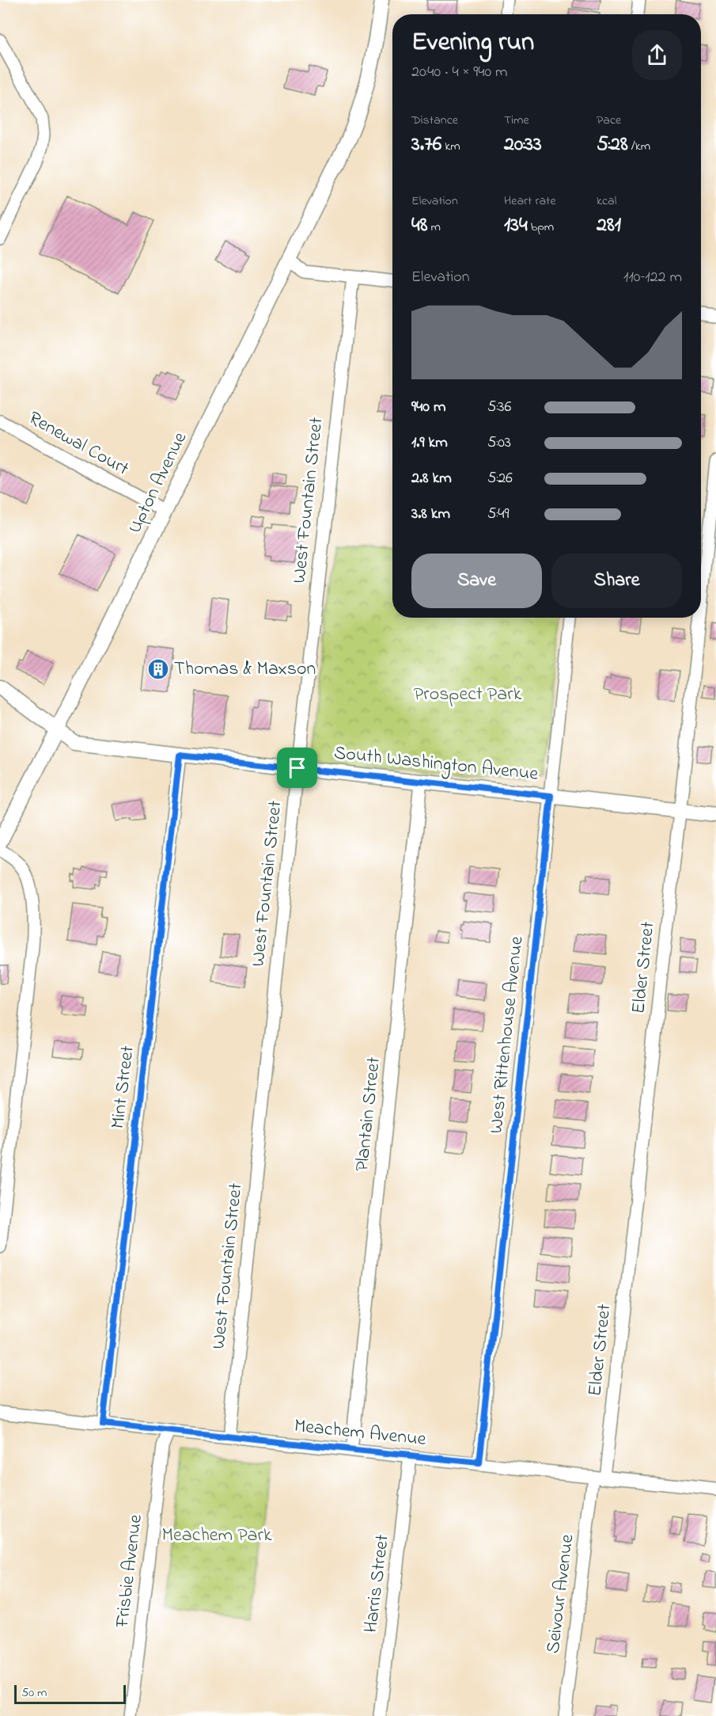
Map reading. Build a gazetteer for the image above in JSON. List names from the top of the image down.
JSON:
{
  "streets": {
    "street": [
      "Renewal Court",
      "Upton Avenue",
      "West Fountain Street",
      "South Washington Avenue",
      "Elder Street",
      "West Rittenhouse Avenue",
      "Mint Street",
      "Plantain Street",
      "Meachem Avenue",
      "Frisbie Avenue",
      "Harris Street",
      "Seivour Avenue"
    ]
  },
  "crossings": [
    ["Renewal Court", "Upton Avenue"],
    ["Upton Avenue", "South Washington Avenue"],
    ["West Fountain Street", "South Washington Avenue"],
    ["West Fountain Street", "Meachem Avenue"],
    ["South Washington Avenue", "Elder Street"],
    ["South Washington Avenue", "West Rittenhouse Avenue"],
    ["South Washington Avenue", "Mint Street"],
    ["South Washington Avenue", "Plantain Street"],
    ["Elder Street", "Meachem Avenue"],
    ["Elder Street", "Seivour Avenue"],
    ["West Rittenhouse Avenue", "Meachem Avenue"],
    ["Mint Street", "Meachem Avenue"],
    ["Plantain Street", "Meachem Avenue"],
    ["Meachem Avenue", "Frisbie Avenue"],
    ["Meachem Avenue", "Harris Street"],
    ["Meachem Avenue", "Seivour Avenue"]
  ],
  "parks": ["Prospect Park", "Meachem Park"],
  "places": {
    "building": ["Thomas & Maxson"]
  },
  "scale_bar": "50 m",
  "page": {
    "heading": ["Evening run", "20:40 · 4 × 940 m"],
    "stats": [
      ["Distance", "3.76 km"],
      ["Time", "20:33"],
      ["Pace", "5:28 /km"],
      ["Elevation", "48 m"],
      ["Heart rate", "134 bpm"],
      ["kcal", "281"]
    ],
    "chart": ["Elevation", "110–122 m"],
    "list": [
      {
        "name": "940 m",
        "note": "5:36"
      },
      {
        "name": "1.9 km",
        "note": "5:03"
      },
      {
        "name": "2.8 km",
        "note": "5:26"
      },
      {
        "name": "3.8 km",
        "note": "5:49"
      }
    ],
    "buttons": ["Save", "Share"],
    "scale": "50 m"
  }
}
